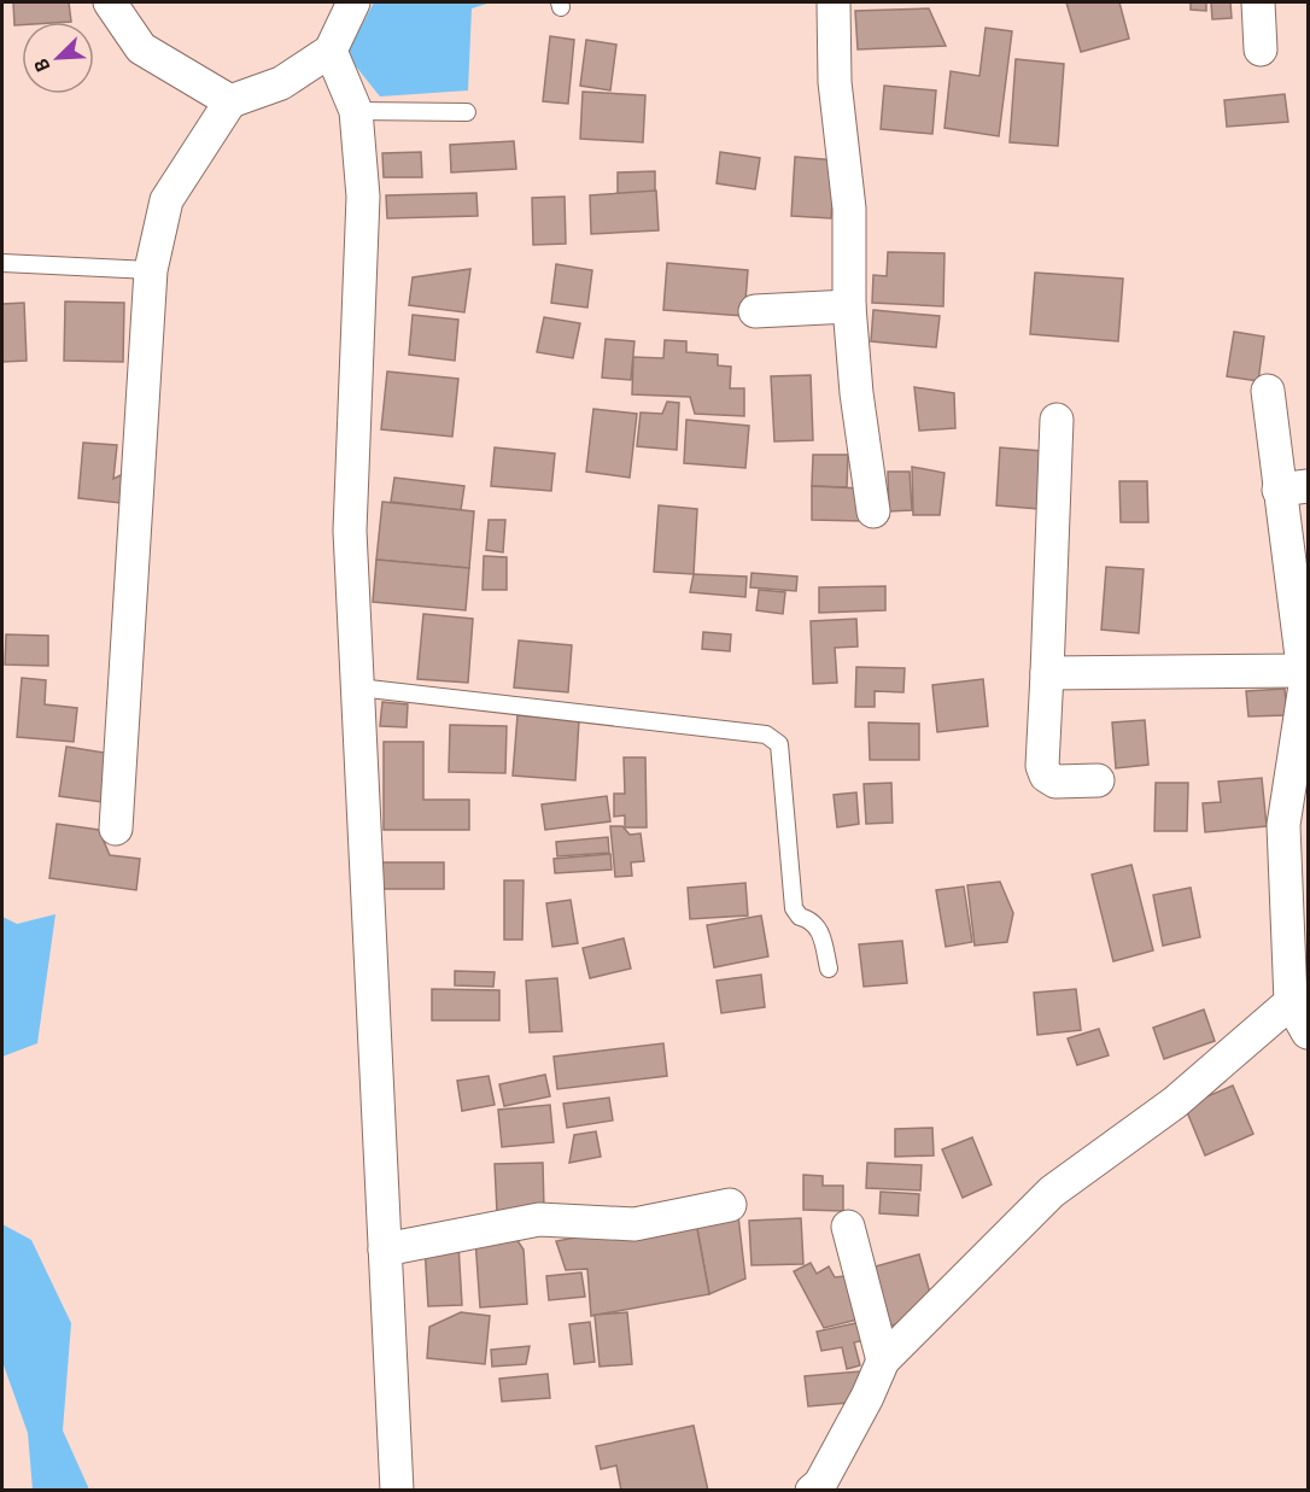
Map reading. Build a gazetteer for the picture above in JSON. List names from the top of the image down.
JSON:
{
  "north": "bottom left"
}
